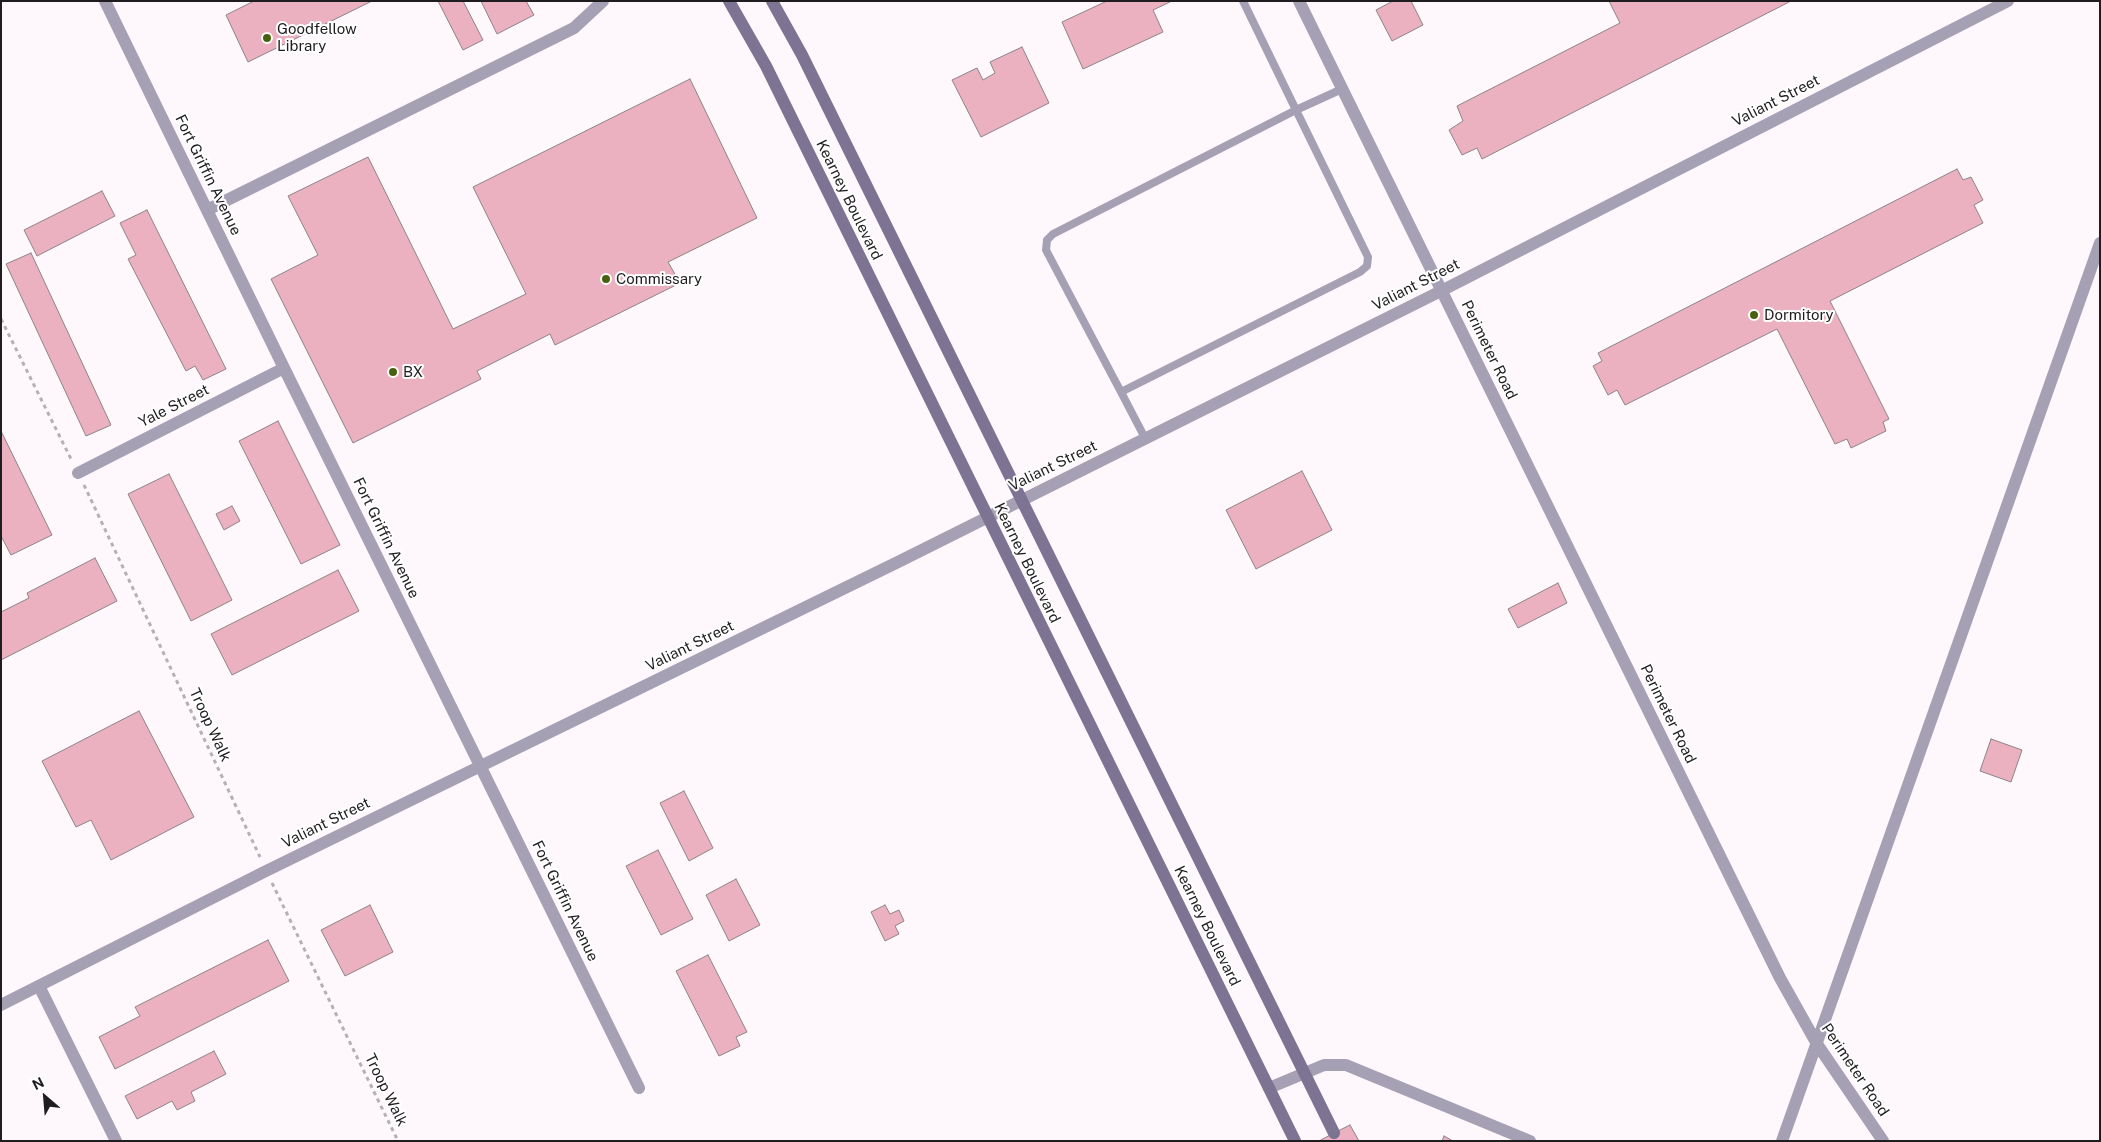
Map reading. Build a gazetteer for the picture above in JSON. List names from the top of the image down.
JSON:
{
  "streets": {
    "street": [
      "Valiant Street",
      "Fort Griffin Avenue",
      "Kearney Boulevard",
      "Perimeter Road",
      "Yale Street"
    ],
    "path": ["Troop Walk"]
  },
  "crossings": [
    ["Valiant Street", "Fort Griffin Avenue"],
    ["Valiant Street", "Kearney Boulevard"],
    ["Valiant Street", "Perimeter Road"],
    ["Valiant Street", "Troop Walk"],
    ["Fort Griffin Avenue", "Yale Street"],
    ["Yale Street", "Troop Walk"]
  ],
  "places": [
    "Goodfellow Library",
    "Commissary",
    "Dormitory",
    "BX"
  ],
  "north": "top left"
}
